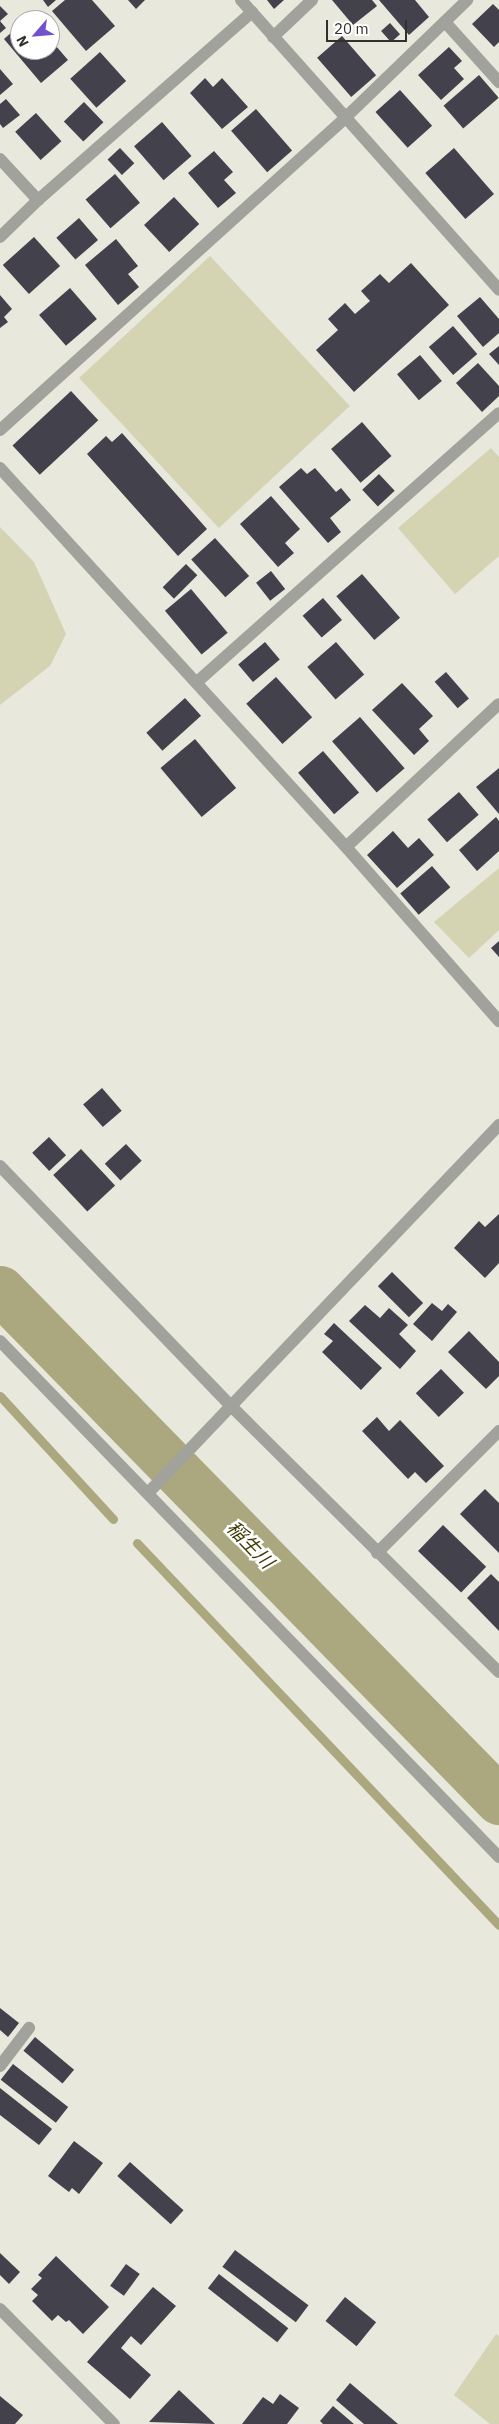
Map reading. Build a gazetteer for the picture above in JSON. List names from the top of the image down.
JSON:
{
  "water": ["稲生川"],
  "scale_bar": "20 m",
  "north": "bottom left"
}
